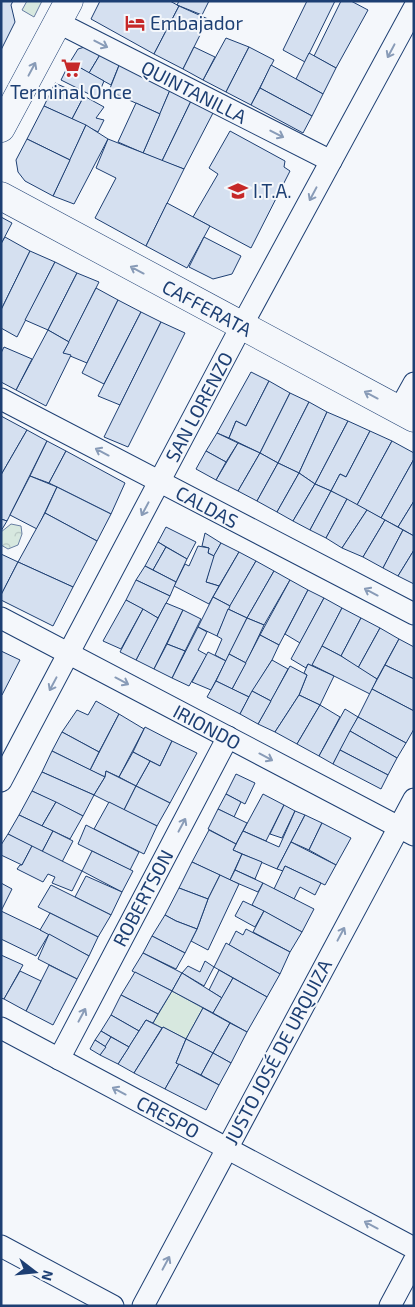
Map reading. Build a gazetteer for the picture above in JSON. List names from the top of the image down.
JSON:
{
  "streets": {
    "main road": ["CAFFERATA"],
    "street": [
      "QUINTANILLA",
      "SAN LORENZO",
      "CALDAS",
      "IRIONDO",
      "ROBERTSON",
      "JUSTO JOSÉ DE URQUIZA",
      "CRESPO"
    ]
  },
  "crossings": [
    ["QUINTANILLA", "SAN LORENZO"],
    ["CAFFERATA", "SAN LORENZO"],
    ["SAN LORENZO", "CALDAS"],
    ["SAN LORENZO", "IRIONDO"],
    ["IRIONDO", "ROBERTSON"],
    ["IRIONDO", "JUSTO JOSÉ DE URQUIZA"],
    ["ROBERTSON", "CRESPO"],
    ["JUSTO JOSÉ DE URQUIZA", "CRESPO"]
  ],
  "one_way": [
    "QUINTANILLA",
    "CAFFERATA",
    "SAN LORENZO",
    "CALDAS",
    "IRIONDO",
    "ROBERTSON",
    "JUSTO JOSÉ DE URQUIZA",
    "CRESPO"
  ],
  "places": {
    "hotel": ["Embajador"],
    "supermarket": ["Terminal Once"],
    "school or university": ["I.T.A."]
  },
  "north": "right"
}
